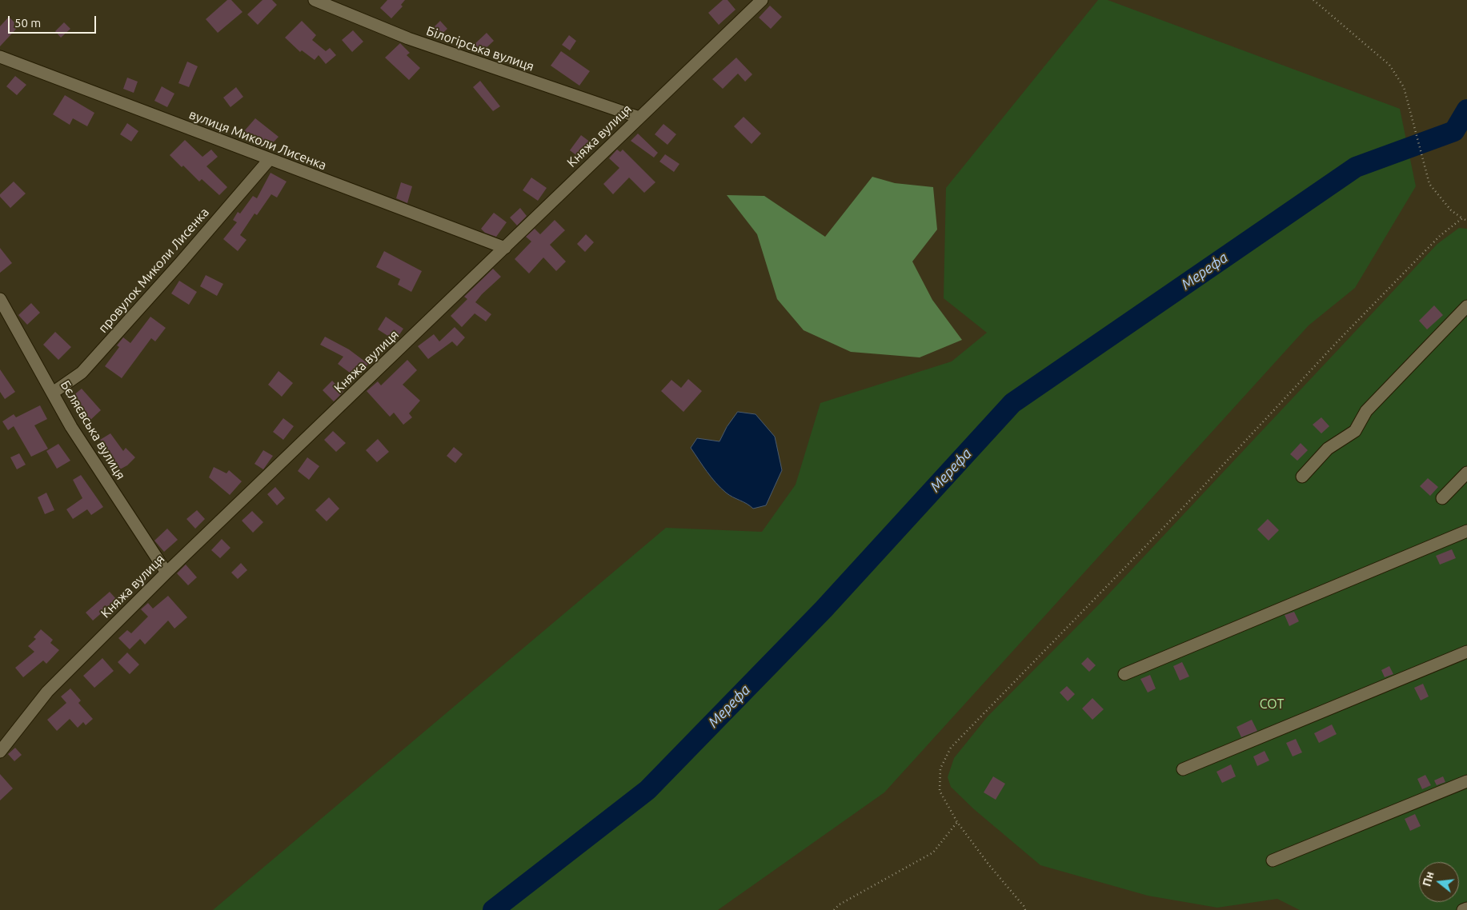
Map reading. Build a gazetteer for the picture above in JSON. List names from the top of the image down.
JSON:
{
  "streets": {
    "street": [
      "Білогірська вулиця",
      "Княжа вулиця",
      "вулиця Миколи Лисенка",
      "провулок Миколи Лисенка",
      "Бєляєвська вулиця"
    ]
  },
  "crossings": [
    ["Білогірська вулиця", "Княжа вулиця"],
    ["Княжа вулиця", "вулиця Миколи Лисенка"],
    ["Княжа вулиця", "Бєляєвська вулиця"],
    ["вулиця Миколи Лисенка", "провулок Миколи Лисенка"],
    ["провулок Миколи Лисенка", "Бєляєвська вулиця"]
  ],
  "water": ["Мерефа"],
  "parks": ["СОТ"],
  "scale_bar": "50 m",
  "north": "left"
}
